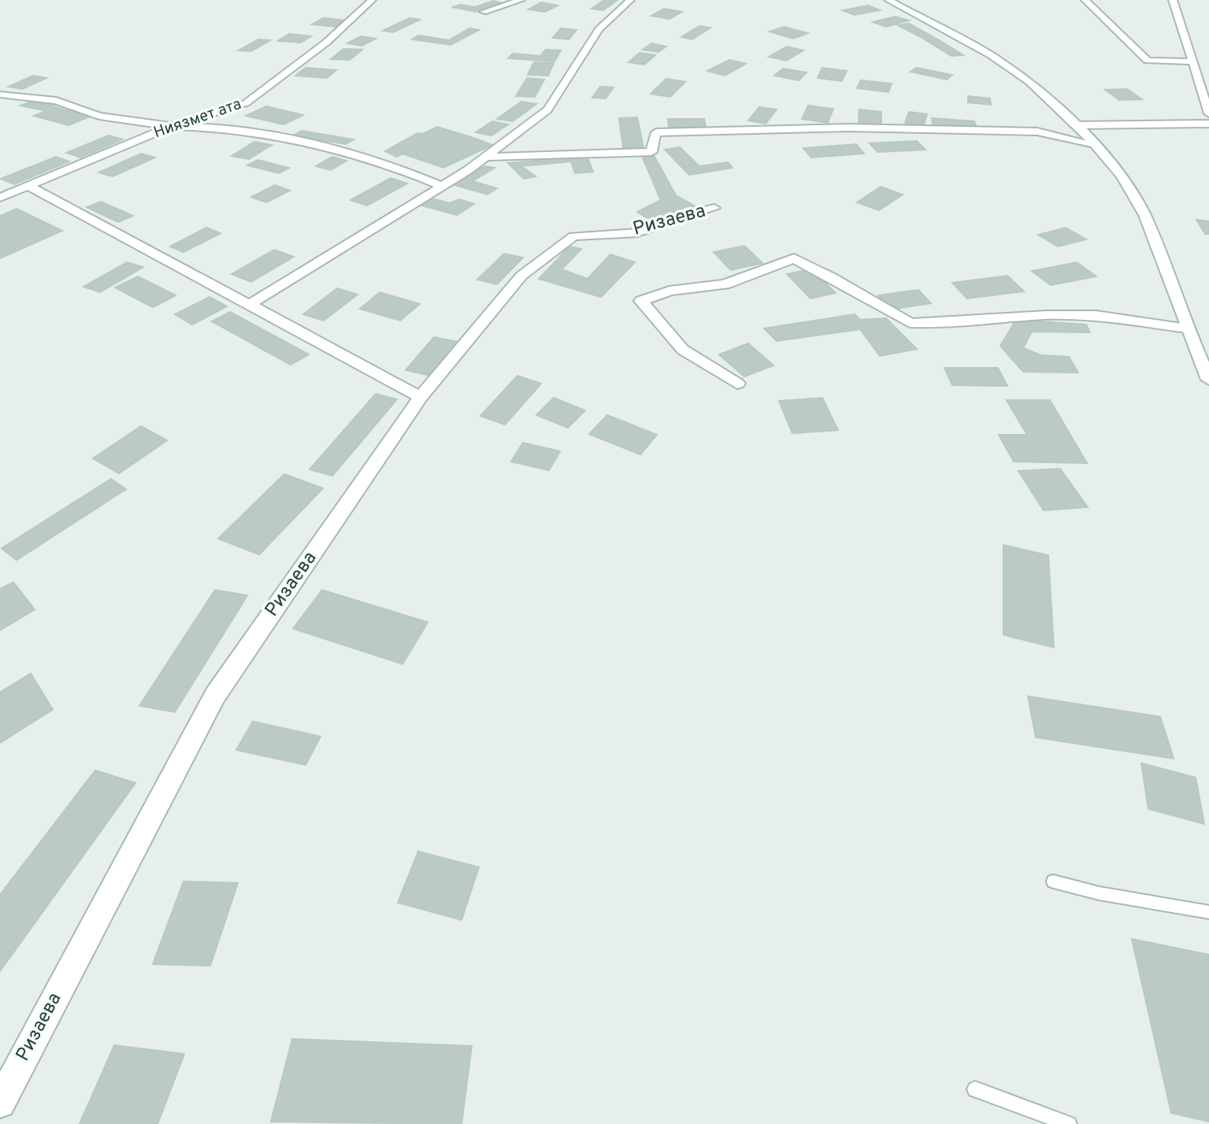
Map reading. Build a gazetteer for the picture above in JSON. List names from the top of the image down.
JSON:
{
  "streets": {
    "street": ["Ниязмет ата", "Ризаева"]
  }
}
